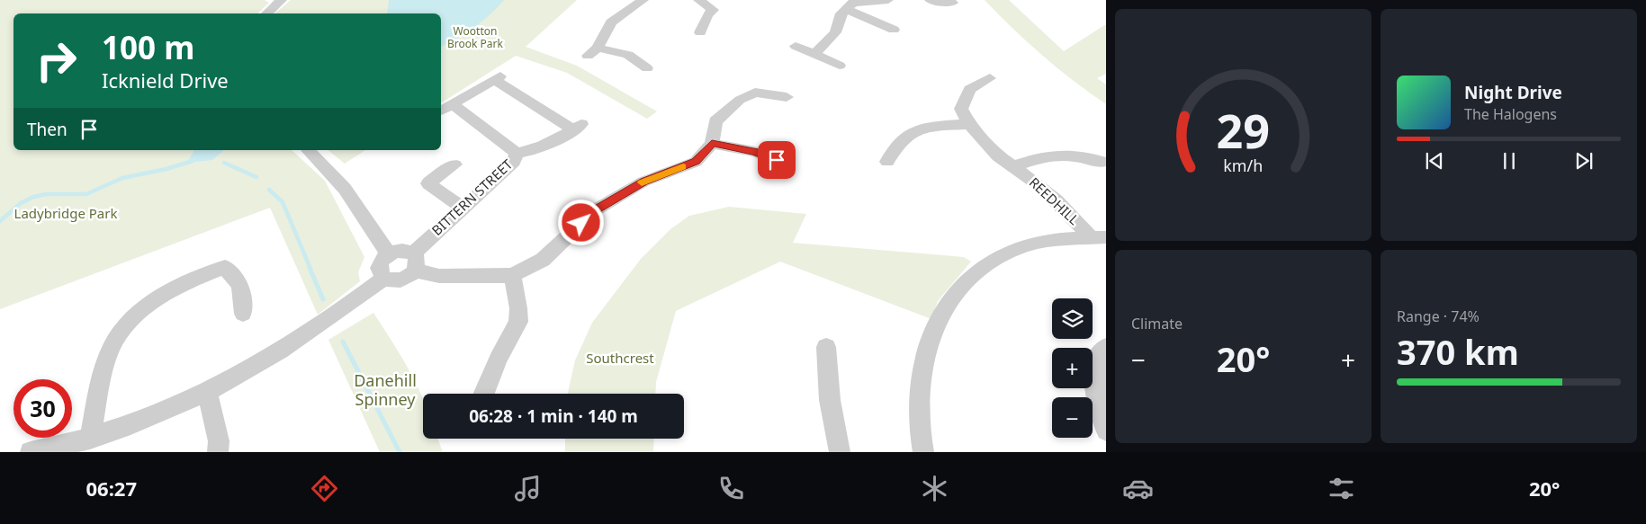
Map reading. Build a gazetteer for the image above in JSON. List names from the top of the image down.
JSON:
{
  "streets": {
    "street": ["BITTERN STREET", "REEDHILL"]
  },
  "parks": [
    "Wootton Brook Park",
    "Ladybridge Park",
    "Southcrest",
    "Danehill Spinney"
  ],
  "page": {
    "turn": ["100 m", "Icknield Drive"],
    "song": ["Night Drive", "The Halogens"],
    "then": "Then",
    "tile": [
      "Climate",
      ["Range · 74%", "370 km"]
    ],
    "map_buttons": ["+", "−"],
    "heat": ["−", "20°", "+"],
    "limit": "30",
    "trip": "06:28 · 1 min · 140 m",
    "tabs": ["06:27", "20°"],
    "gauge": ["29", "km/h"]
  }
}
